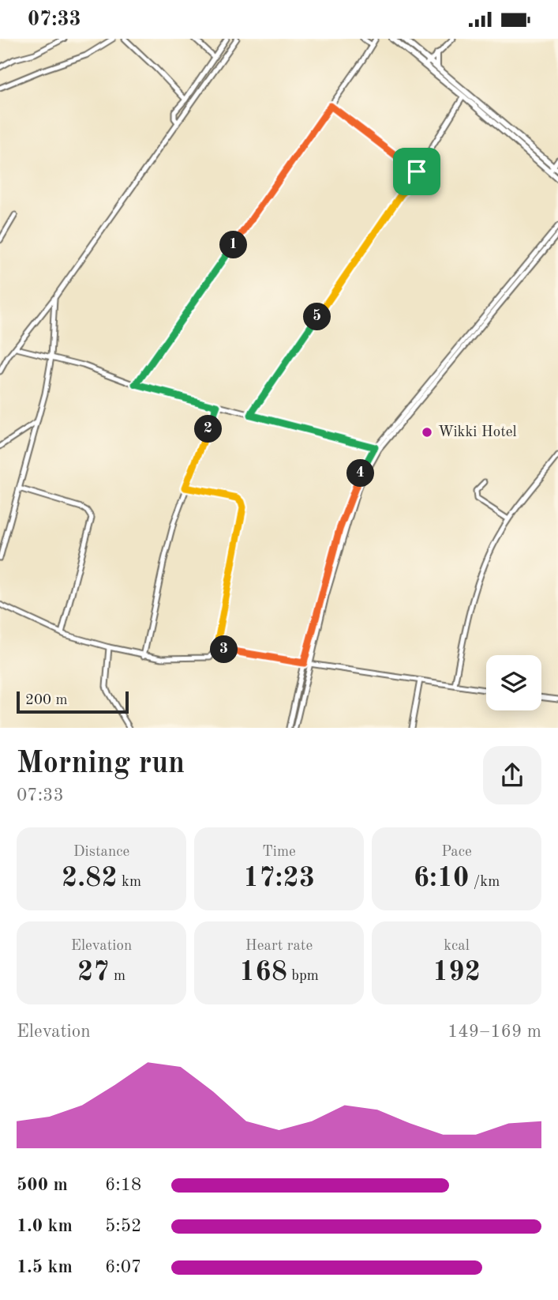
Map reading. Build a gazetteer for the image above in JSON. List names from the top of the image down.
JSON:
{
  "places": ["Wikki Hotel"],
  "scale_bar": "200 m",
  "page": {
    "status": "07:33",
    "pins": [
      "1",
      "5",
      "2",
      "4",
      "3"
    ],
    "scale": "200 m",
    "heading": ["Morning run", "07:33"],
    "stats": [
      ["Distance", "2.82 km"],
      ["Time", "17:23"],
      ["Pace", "6:10 /km"],
      ["Elevation", "27 m"],
      ["Heart rate", "168 bpm"],
      ["kcal", "192"]
    ],
    "chart": ["Elevation", "149–169 m"],
    "list": [
      {
        "name": "500 m",
        "note": "6:18"
      },
      {
        "name": "1.0 km",
        "note": "5:52"
      },
      {
        "name": "1.5 km",
        "note": "6:07"
      }
    ]
  }
}
